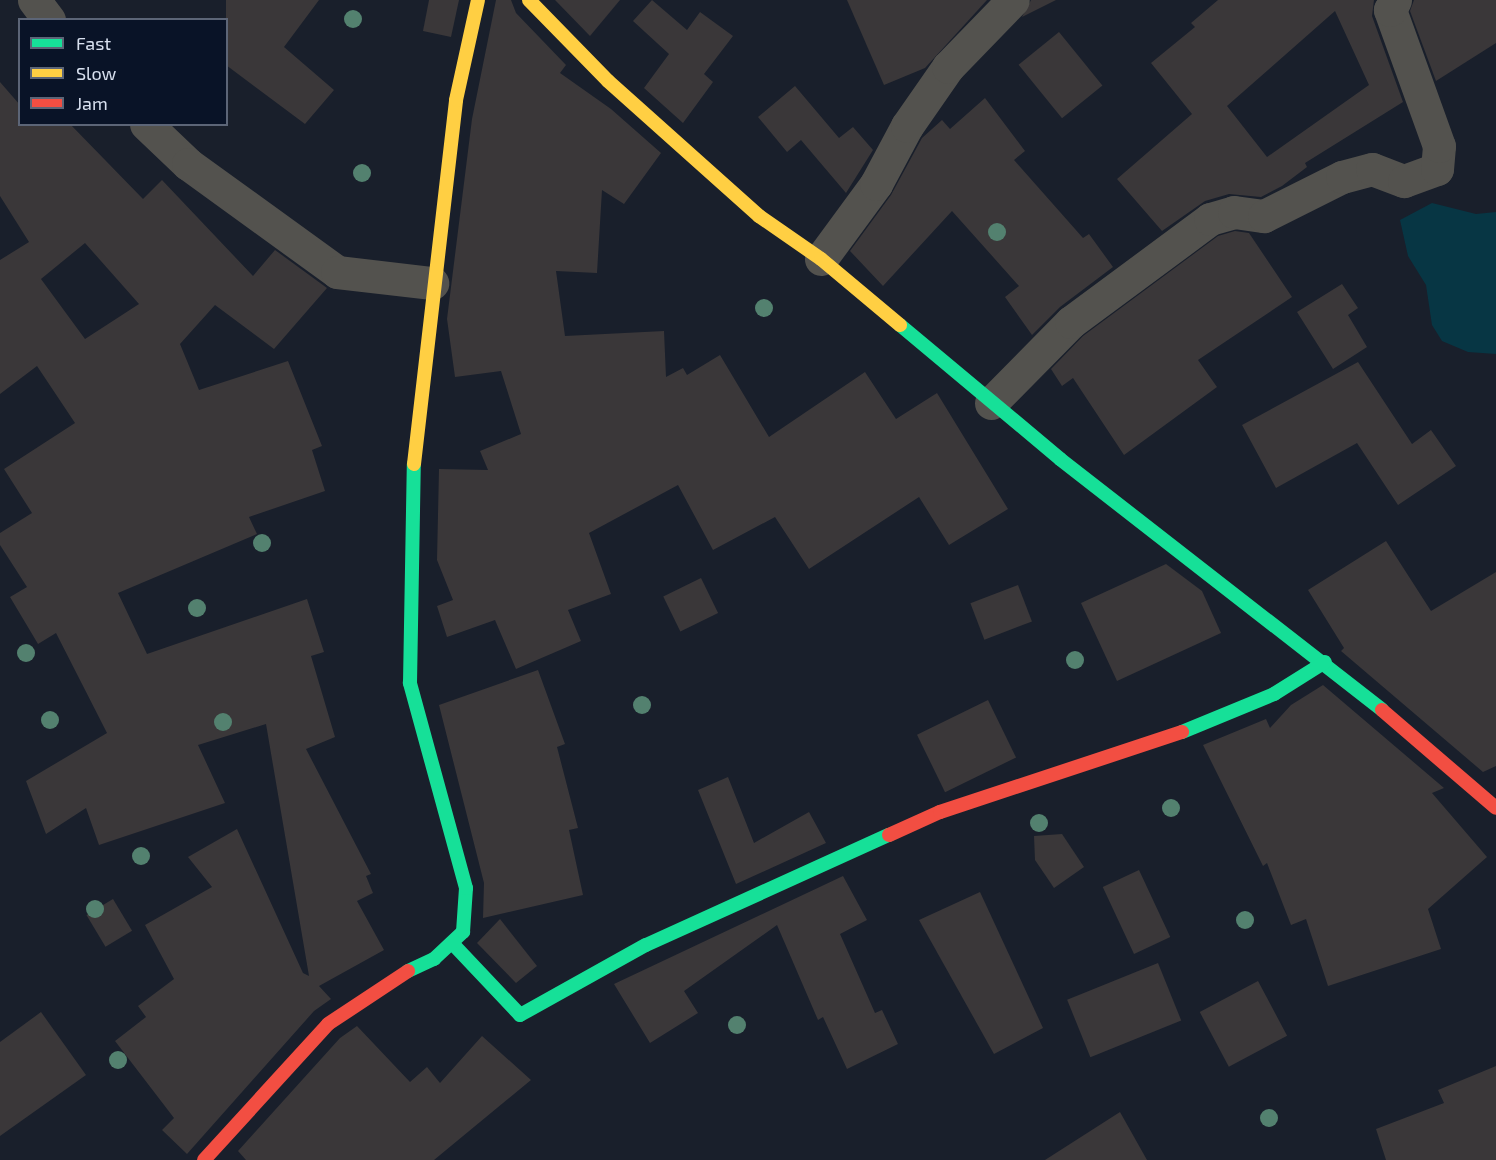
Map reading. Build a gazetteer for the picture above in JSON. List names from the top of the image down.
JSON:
{
  "legend": ["Fast", "Slow", "Jam"]
}
